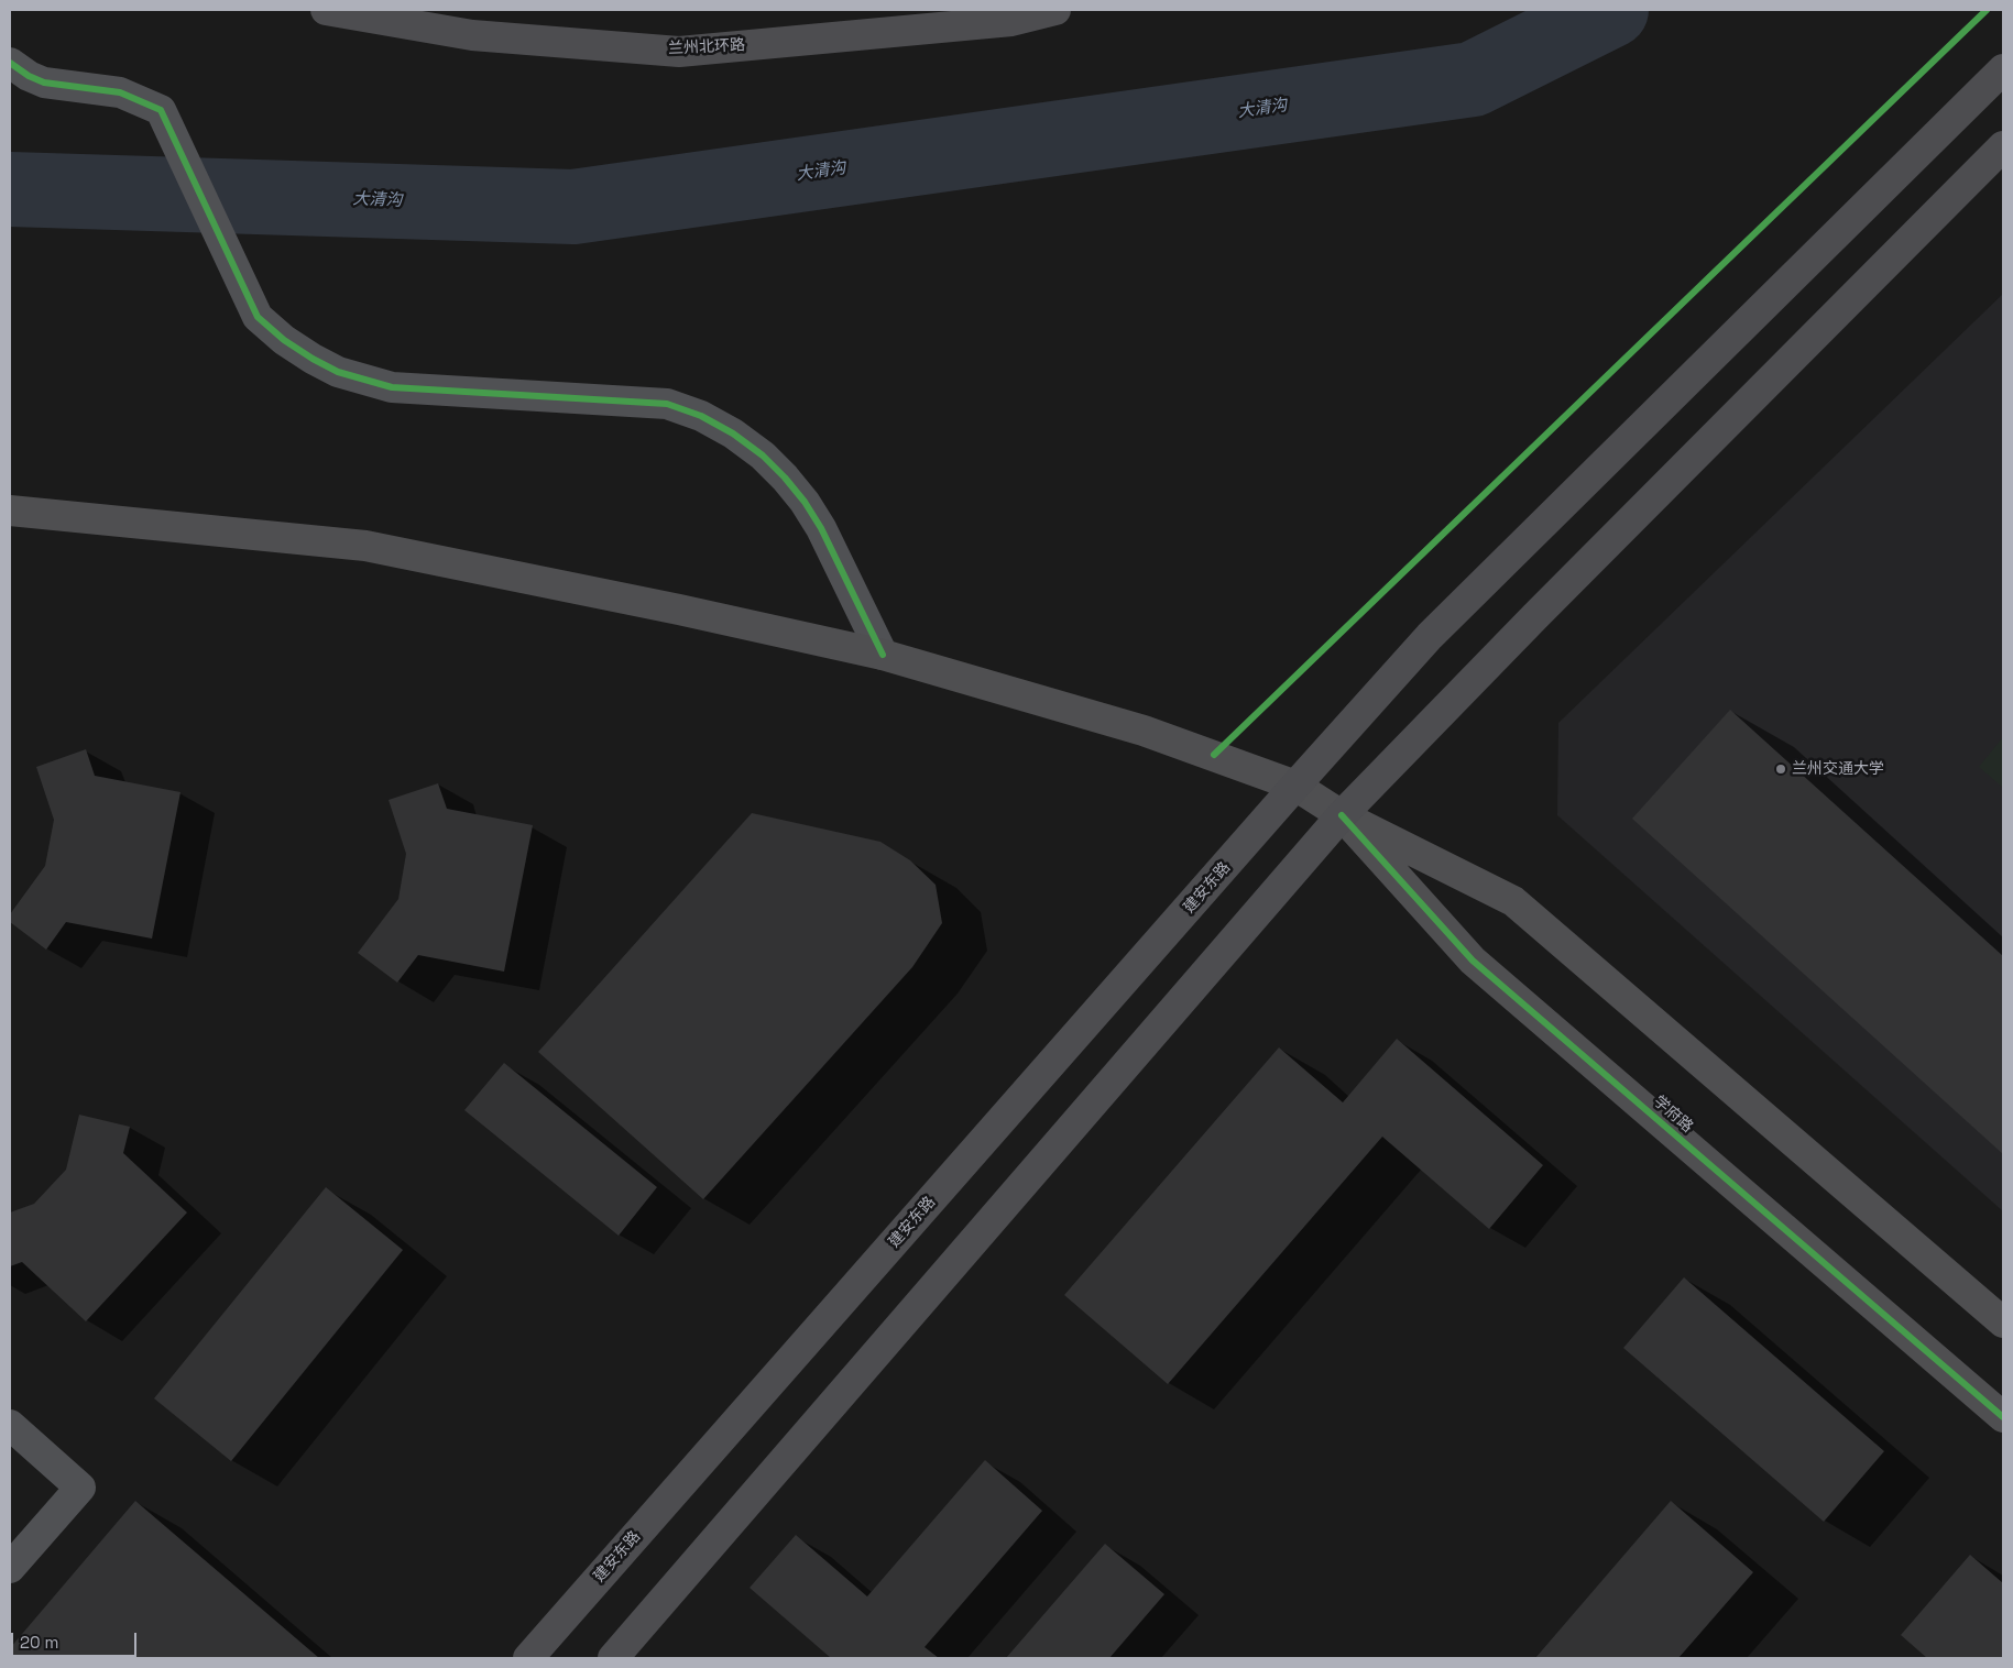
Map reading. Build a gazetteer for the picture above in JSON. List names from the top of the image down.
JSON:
{
  "streets": {
    "main road": ["兰州北环路", "建安东路"],
    "street": ["学府路"]
  },
  "water": ["大清沟"],
  "places": ["兰州交通大学"],
  "scale_bar": "20 m"
}
